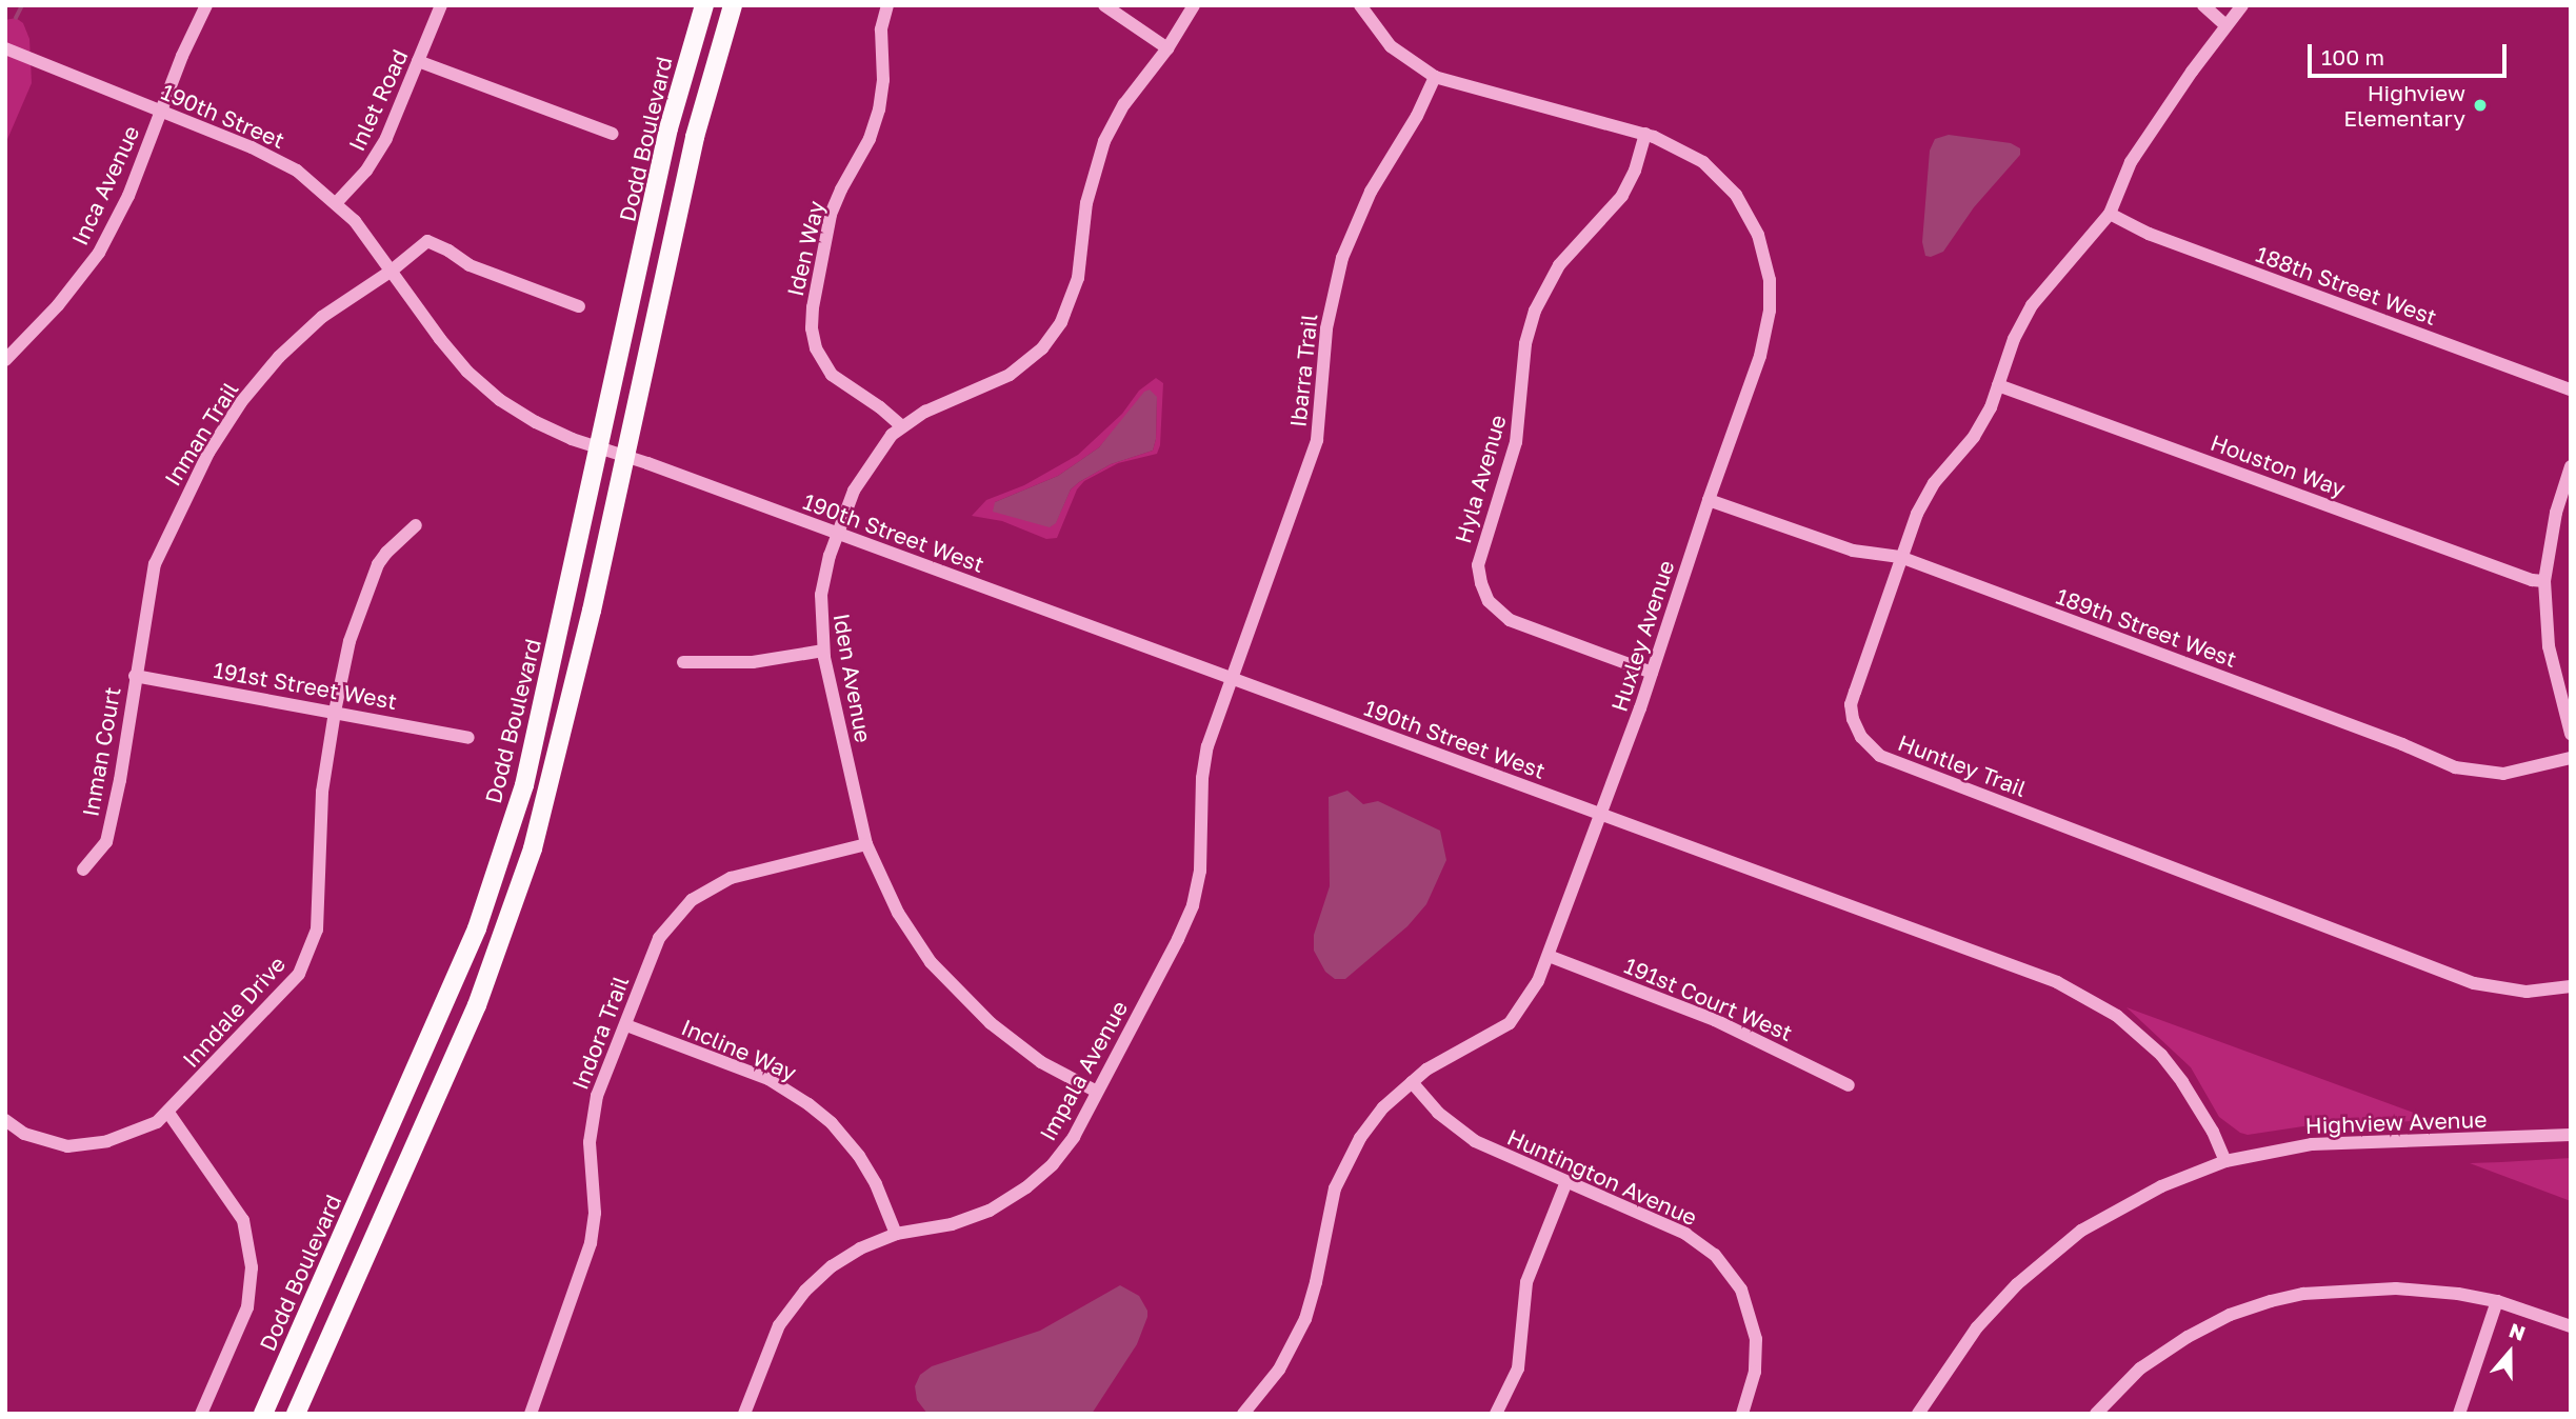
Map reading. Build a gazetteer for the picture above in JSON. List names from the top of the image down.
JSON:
{
  "streets": {
    "main road": ["Dodd Boulevard"],
    "street": [
      "Inlet Road",
      "190th Street",
      "Inca Avenue",
      "Iden Way",
      "188th Street West",
      "Ibarra Trail",
      "Inman Trail",
      "Houston Way",
      "Hyla Avenue",
      "190th Street West",
      "189th Street West",
      "Huxley Avenue",
      "Iden Avenue",
      "191st Street West",
      "Inman Court",
      "Huntley Trail",
      "191st Court West",
      "Inndale Drive",
      "Indora Trail",
      "Incline Way",
      "Impala Avenue",
      "Highview Avenue",
      "Huntington Avenue"
    ]
  },
  "crossings": [
    ["Inlet Road", "190th Street"],
    ["190th Street", "Dodd Boulevard"],
    ["190th Street", "Inca Avenue"],
    ["190th Street", "Inman Trail"],
    ["190th Street", "190th Street West"],
    ["Dodd Boulevard", "190th Street West"],
    ["Iden Way", "Iden Avenue"],
    ["188th Street West", "Huntley Trail"],
    ["Ibarra Trail", "190th Street West"],
    ["Ibarra Trail", "Huxley Avenue"],
    ["Ibarra Trail", "Impala Avenue"],
    ["Inman Trail", "191st Street West"],
    ["Inman Trail", "Inman Court"],
    ["Houston Way", "Huntley Trail"],
    ["Hyla Avenue", "Huxley Avenue"],
    ["190th Street West", "Huxley Avenue"],
    ["190th Street West", "Iden Avenue"],
    ["190th Street West", "Impala Avenue"],
    ["190th Street West", "Highview Avenue"],
    ["189th Street West", "Huxley Avenue"],
    ["189th Street West", "Huntley Trail"],
    ["Huxley Avenue", "191st Court West"],
    ["Huxley Avenue", "Huntington Avenue"],
    ["Iden Avenue", "Indora Trail"],
    ["Iden Avenue", "Impala Avenue"],
    ["191st Street West", "Inman Court"],
    ["191st Street West", "Inndale Drive"],
    ["Indora Trail", "Incline Way"],
    ["Incline Way", "Impala Avenue"]
  ],
  "places": ["Highview Elementary"],
  "scale_bar": "100 m",
  "north": "top"
}
